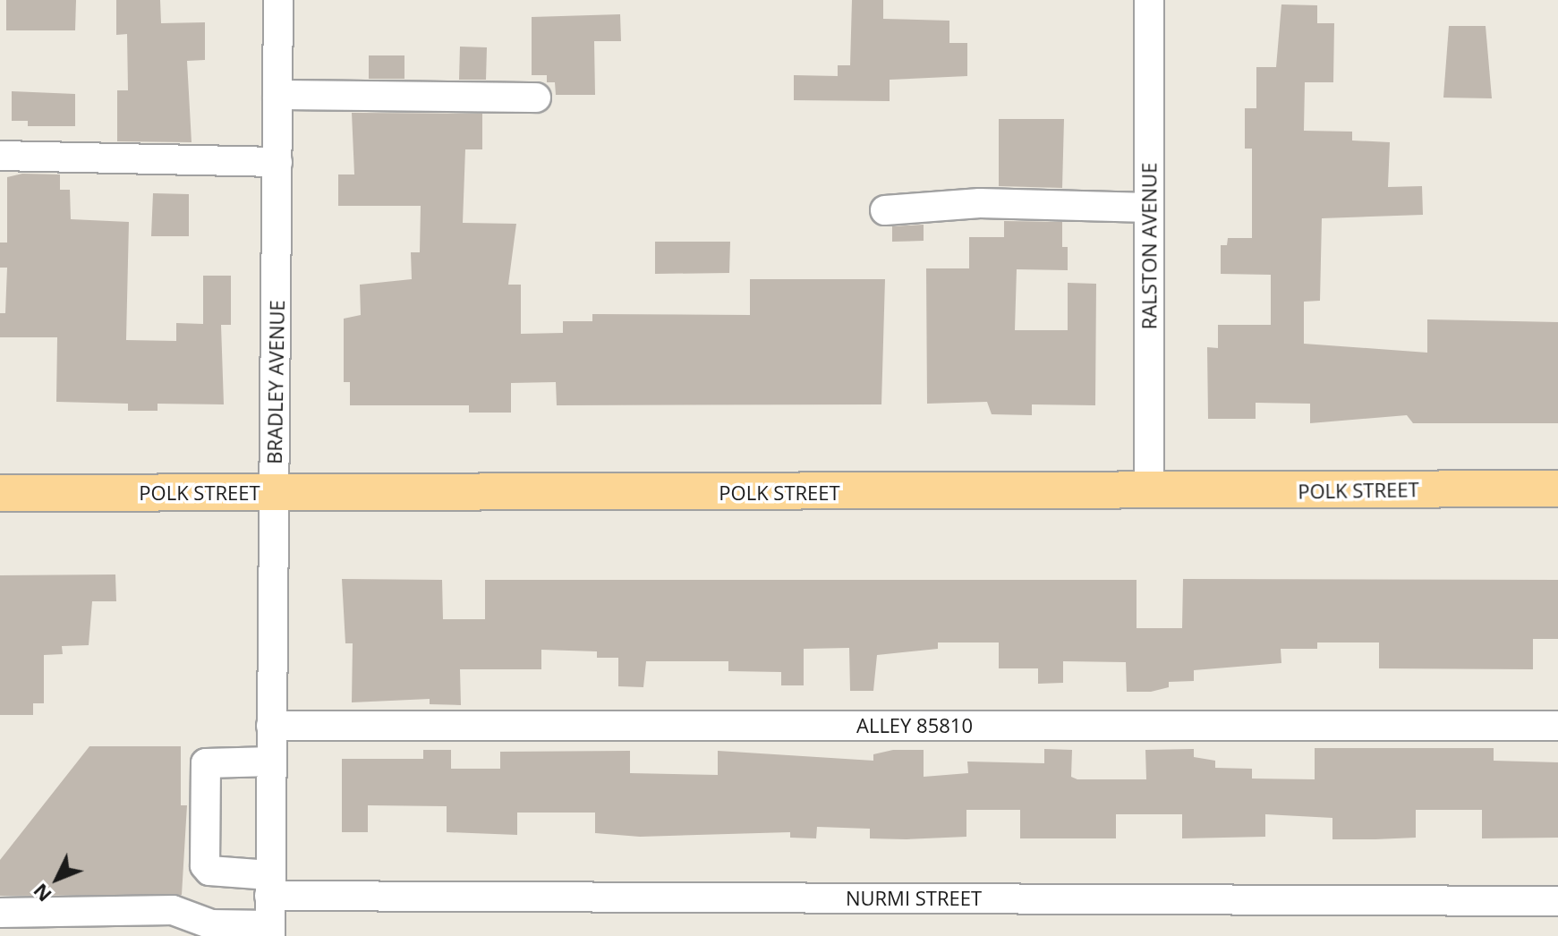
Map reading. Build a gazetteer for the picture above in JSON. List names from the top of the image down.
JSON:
{
  "streets": {
    "main road": ["POLK STREET"],
    "street": [
      "RALSTON AVENUE",
      "BRADLEY AVENUE",
      "ALLEY 85810",
      "NURMI STREET"
    ]
  },
  "crossings": [
    ["RALSTON AVENUE", "POLK STREET"],
    ["BRADLEY AVENUE", "POLK STREET"],
    ["BRADLEY AVENUE", "ALLEY 85810"],
    ["BRADLEY AVENUE", "NURMI STREET"]
  ],
  "north": "bottom left"
}
